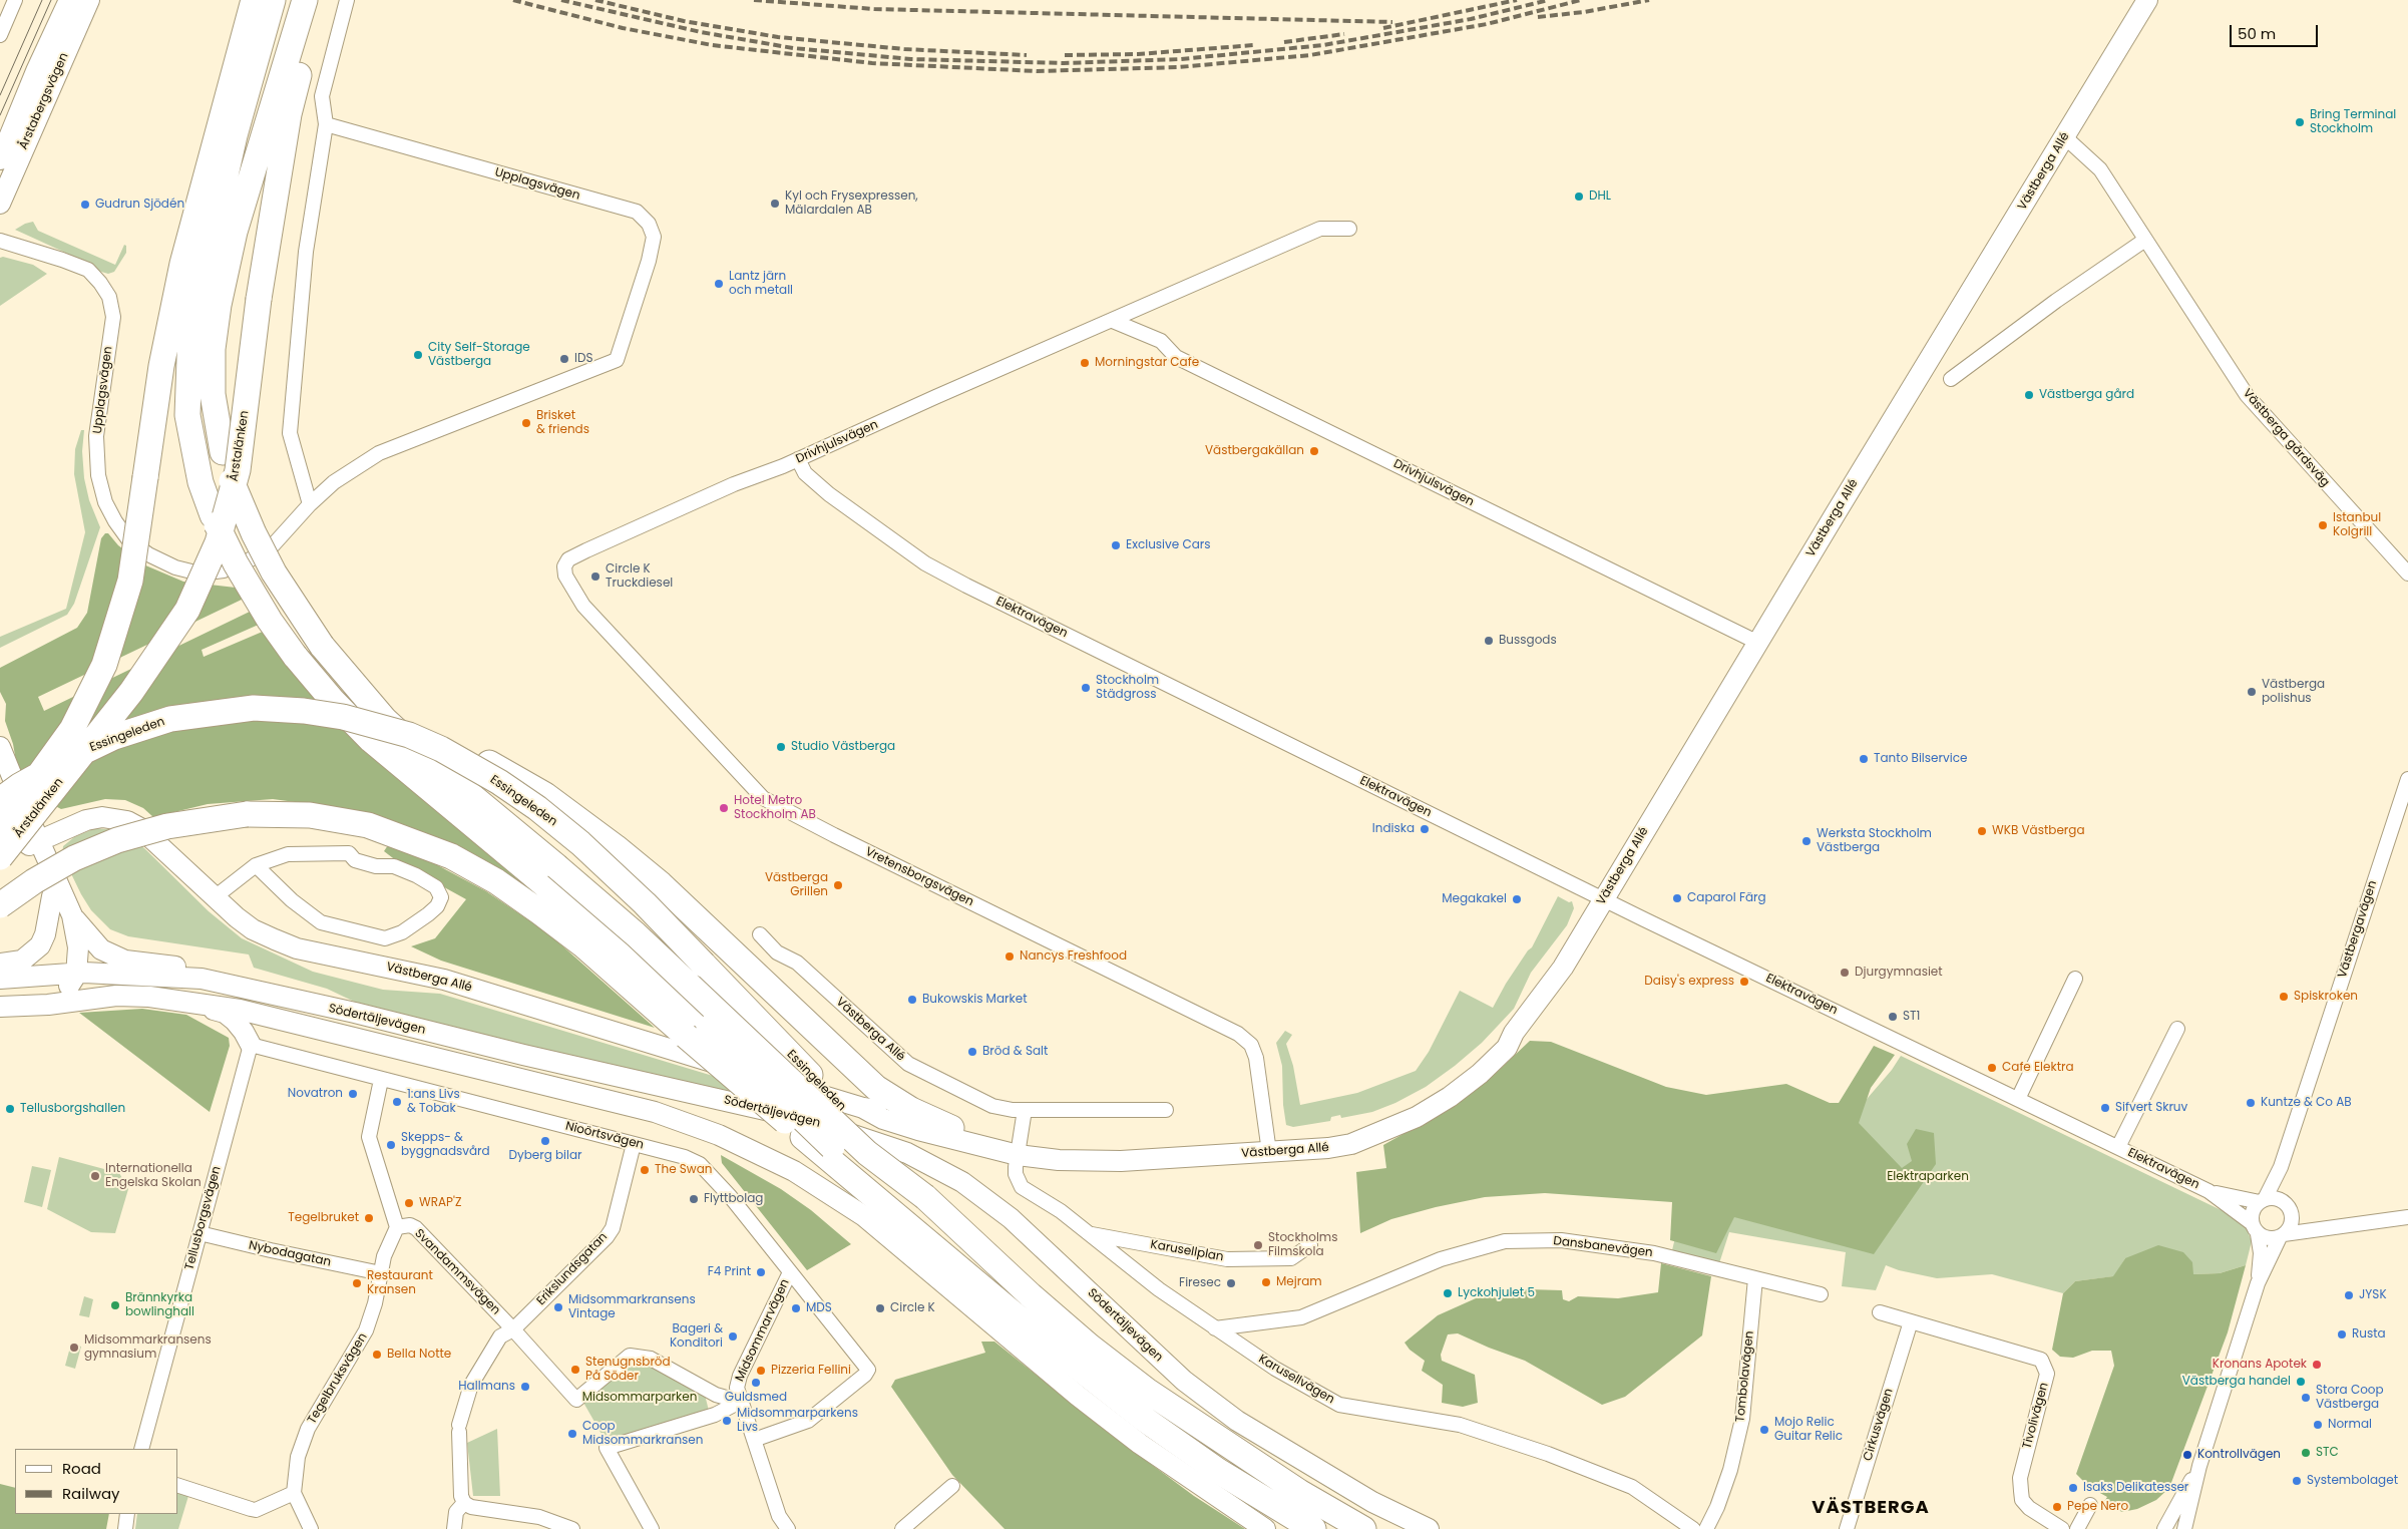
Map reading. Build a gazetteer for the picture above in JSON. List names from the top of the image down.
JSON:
{
  "streets": {
    "highway": ["Årstalänken", "Essingeleden"],
    "street": [
      "Årstabergsvägen",
      "Västberga Allé",
      "Upplagsvägen",
      "Västberga gårdsväg",
      "Drivhjulsvägen",
      "Elektravägen",
      "Vretensborgsvägen",
      "Västbergavägen",
      "Södertäljevägen",
      "Nioörtsvägen",
      "Tellusborgsvägen",
      "Dansbanevägen",
      "Karusellplan",
      "Nybodagatan",
      "Erikslundsgatan",
      "Svandammsvägen",
      "Midsommarvägen",
      "Tombolavägen",
      "Tegelbruksvägen",
      "Karusellvägen",
      "Tivolivägen",
      "Cirkusvägen"
    ]
  },
  "crossings": [
    ["Västberga Allé", "Västberga gårdsväg"],
    ["Västberga Allé", "Drivhjulsvägen"],
    ["Västberga Allé", "Elektravägen"],
    ["Västberga Allé", "Vretensborgsvägen"],
    ["Västberga Allé", "Karusellvägen"],
    ["Drivhjulsvägen", "Elektravägen"],
    ["Drivhjulsvägen", "Vretensborgsvägen"],
    ["Elektravägen", "Västbergavägen"],
    ["Nioörtsvägen", "Tellusborgsvägen"],
    ["Nioörtsvägen", "Erikslundsgatan"],
    ["Nioörtsvägen", "Svandammsvägen"],
    ["Nioörtsvägen", "Midsommarvägen"],
    ["Tellusborgsvägen", "Nybodagatan"],
    ["Dansbanevägen", "Tombolavägen"],
    ["Dansbanevägen", "Karusellvägen"],
    ["Karusellplan", "Karusellvägen"],
    ["Nybodagatan", "Tegelbruksvägen"],
    ["Erikslundsgatan", "Svandammsvägen"],
    ["Svandammsvägen", "Midsommarvägen"],
    ["Svandammsvägen", "Tegelbruksvägen"],
    ["Tivolivägen", "Cirkusvägen"]
  ],
  "districts": ["VÄSTBERGA"],
  "parks": ["Elektraparken", "Midsommarparken"],
  "places": [
    "Bring Terminal Stockholm",
    "DHL",
    "Kyl och Frysexpressen, Mälardalen AB",
    "Gudrun Sjödén",
    "Lantz järn och metall",
    "City Self-Storage Västberga",
    "IDS",
    "Morningstar Cafe",
    "Västberga gård",
    "Brisket & friends",
    "Västbergakällan",
    "Istanbul Kolgrill",
    "Exclusive Cars",
    "Circle K Truckdiesel",
    "Bussgods",
    "Stockholm Städgross",
    "Västberga polishus",
    "Studio Västberga",
    "Tanto Bilservice",
    "Hotel Metro Stockholm AB",
    "Indiska",
    "WKB Västberga",
    "Werksta Stockholm Västberga",
    "Västberga Grillen",
    "Caparol Färg",
    "Megakakel",
    "Nancys Freshfood",
    "Djurgymnasiet",
    "Daisy's express",
    "Spiskroken",
    "Bukowskis Market",
    "ST1",
    "Bröd & Salt",
    "Cafe Elektra",
    "Novatron",
    "1:ans Livs & Tobak",
    "Kuntze & Co AB",
    "Sifvert Skruv",
    "Tellusborgshallen",
    "Dyberg bilar",
    "Skepps- & byggnadsvård",
    "The Swan",
    "Internationella Engelska Skolan",
    "Flyttbolag",
    "WRAP'Z",
    "Tegelbruket",
    "Stockholms Filmskola",
    "F4 Print",
    "Mejram",
    "Restaurant Kransen",
    "Firesec",
    "Lyckohjulet 5",
    "JYSK",
    "Brännkyrka bowlinghall",
    "Midsommarkransens Vintage",
    "MDS",
    "Circle K",
    "Rusta",
    "Bageri & Konditori",
    "Midsommarkransens gymnasium",
    "Bella Notte",
    "Kronans Apotek",
    "Stenugnsbröd På Söder",
    "Pizzeria Fellini",
    "Västberga handel",
    "Guldsmed",
    "Hallmans",
    "Stora Coop Västberga",
    "Midsommarparkens Livs",
    "Normal",
    "Mojo Relic Guitar Relic",
    "Coop Midsommarkransen",
    "STC",
    "Kontrollvägen",
    "Systembolaget",
    "Isaks Delikatesser",
    "Pepe Nero"
  ],
  "legend": ["Road", "Railway"],
  "scale_bar": "50 m"
}
